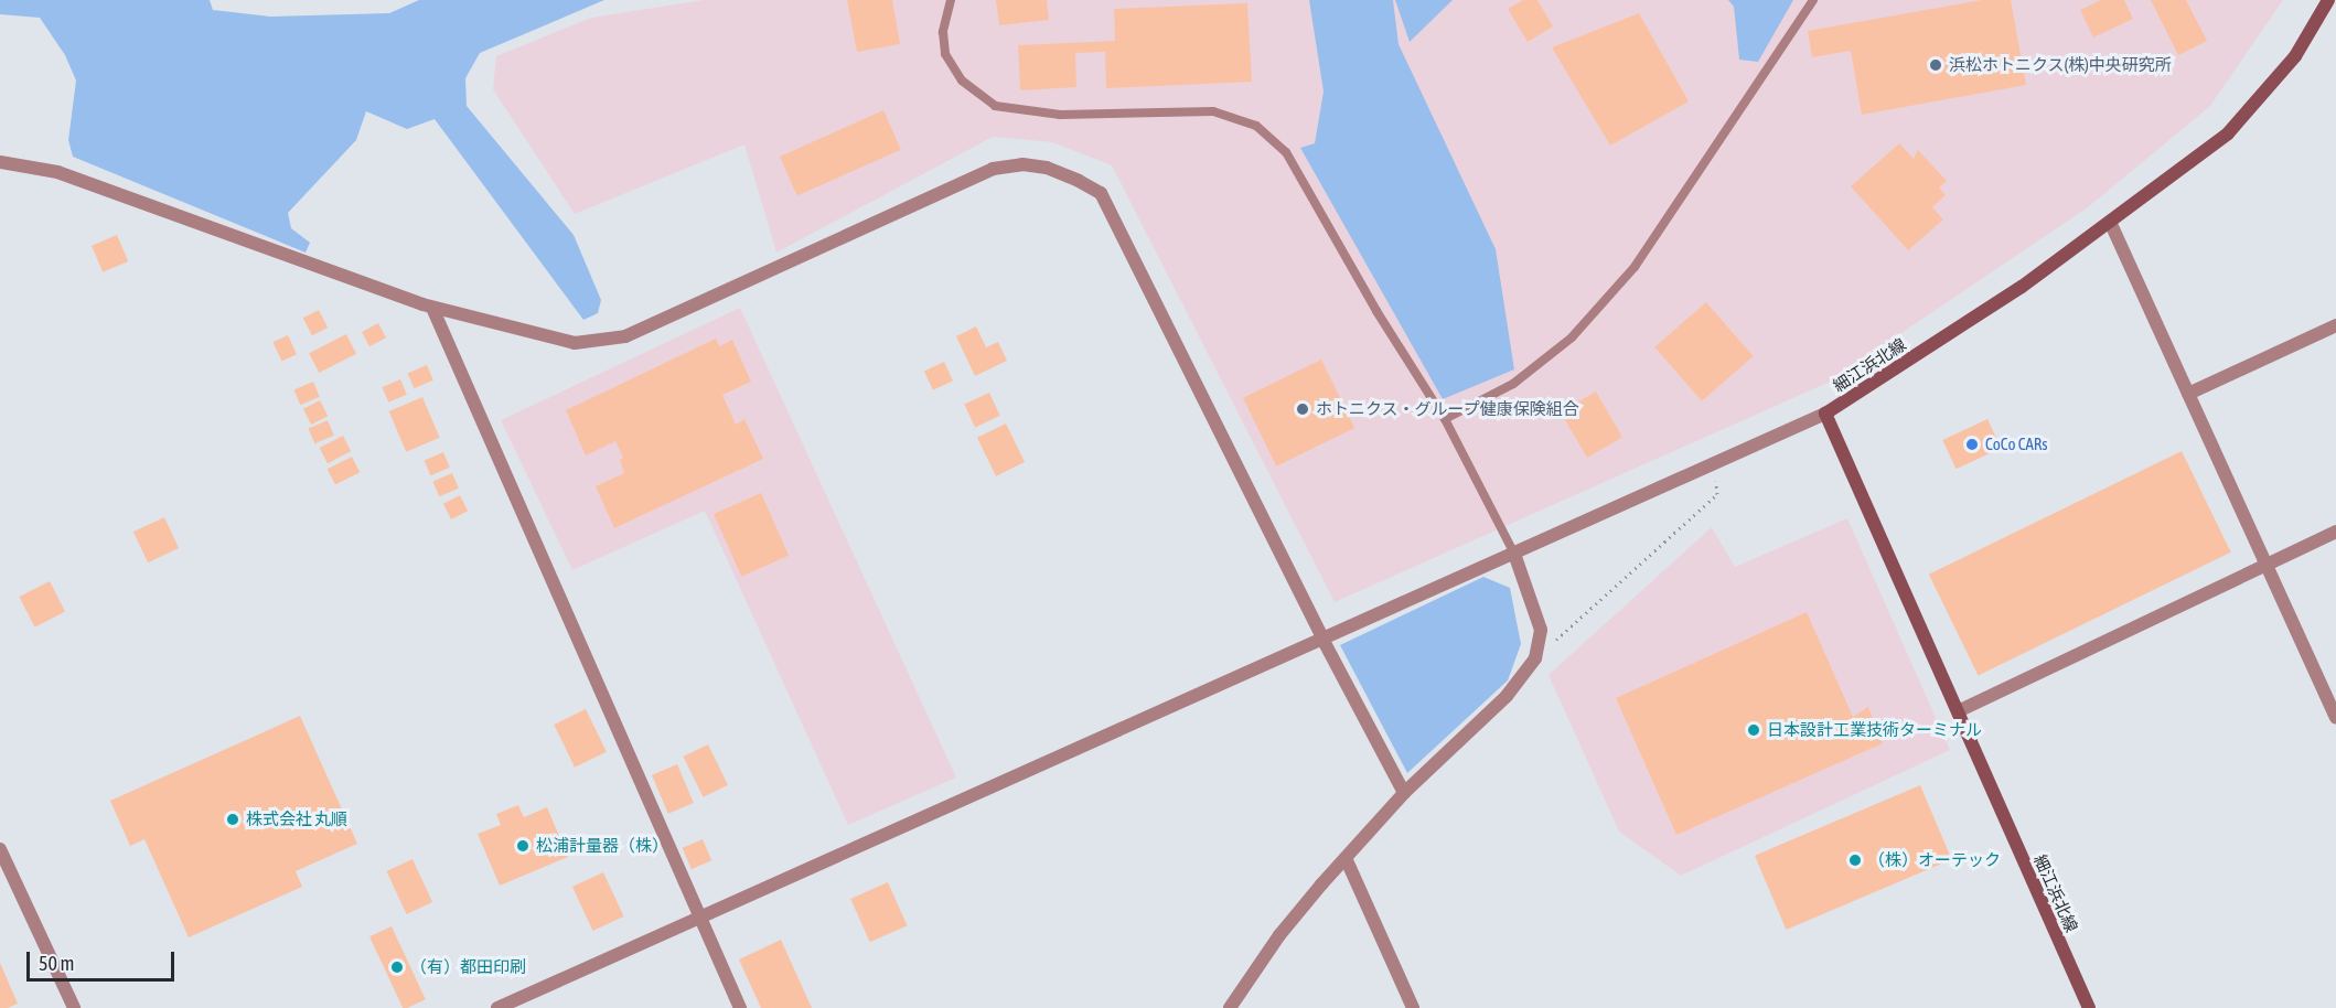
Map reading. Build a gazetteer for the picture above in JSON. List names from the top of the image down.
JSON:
{
  "streets": {
    "main road": ["細江浜北線"]
  },
  "places": [
    "浜松ホトニクス(株)中央研究所",
    "ホトニクス・グループ健康保険組合",
    "CoCo CARs",
    "日本設計工業技術ターミナル",
    "株式会社 丸順",
    "松浦計量器（株）",
    "（株）オーテック",
    "（有）都田印刷"
  ],
  "scale_bar": "50 m"
}
